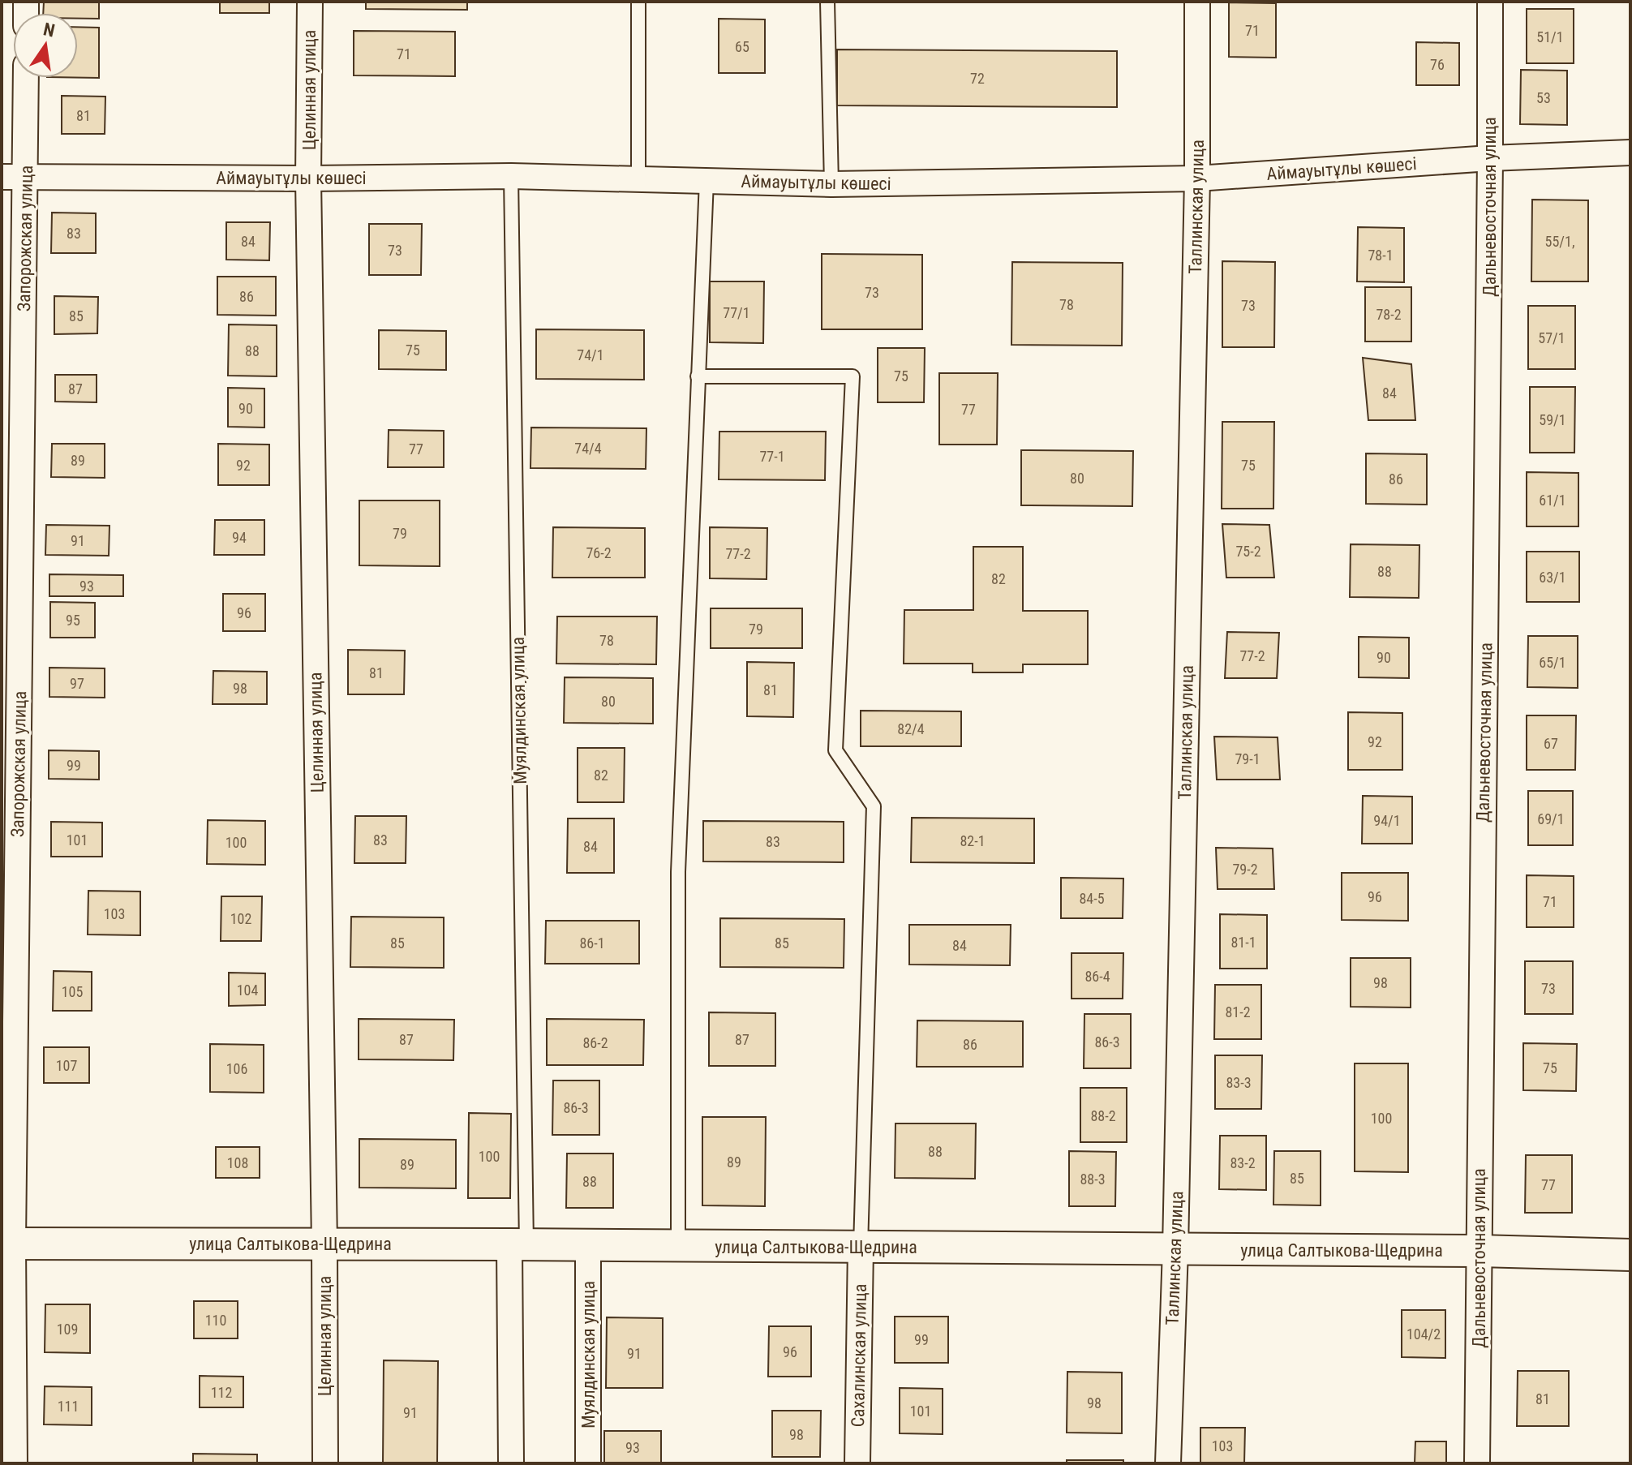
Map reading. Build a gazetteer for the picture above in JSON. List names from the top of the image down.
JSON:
{
  "streets": {
    "street": [
      "Целинная улица",
      "Аймауытұлы көшесі",
      "Таллинская улица",
      "Дальневосточная улица",
      "Запорожская улица",
      "Муялдинская улица",
      "улица Салтыкова-Щедрина",
      "Сахалинская улица"
    ]
  },
  "crossings": [
    ["Целинная улица", "Аймауытұлы көшесі"],
    ["Целинная улица", "улица Салтыкова-Щедрина"],
    ["Аймауытұлы көшесі", "Таллинская улица"],
    ["Аймауытұлы көшесі", "Дальневосточная улица"],
    ["Аймауытұлы көшесі", "Запорожская улица"],
    ["Аймауытұлы көшесі", "Муялдинская улица"],
    ["Таллинская улица", "улица Салтыкова-Щедрина"],
    ["Дальневосточная улица", "улица Салтыкова-Щедрина"],
    ["Запорожская улица", "улица Салтыкова-Щедрина"],
    ["Муялдинская улица", "улица Салтыкова-Щедрина"],
    ["улица Салтыкова-Щедрина", "Сахалинская улица"]
  ],
  "house_numbers": [
    "71",
    "51/1",
    "65",
    "71",
    "76",
    "72",
    "53",
    "81",
    "83",
    "84",
    "55/1,",
    "73",
    "78-1",
    "73",
    "86",
    "78",
    "73",
    "77/1",
    "78-2",
    "85",
    "57/1",
    "75",
    "88",
    "74/1",
    "75",
    "87",
    "84",
    "90",
    "77",
    "59/1",
    "74/4",
    "77",
    "77-1",
    "89",
    "92",
    "75",
    "80",
    "86",
    "61/1",
    "79",
    "94",
    "91",
    "75-2",
    "76-2",
    "77-2",
    "88",
    "63/1",
    "82",
    "93",
    "96",
    "95",
    "79",
    "78",
    "77-2",
    "90",
    "65/1",
    "81",
    "97",
    "98",
    "81",
    "80",
    "82/4",
    "92",
    "67",
    "79-1",
    "99",
    "82",
    "69/1",
    "94/1",
    "101",
    "83",
    "82-1",
    "83",
    "100",
    "84",
    "79-2",
    "96",
    "84-5",
    "71",
    "103",
    "102",
    "81-1",
    "85",
    "86-1",
    "85",
    "84",
    "86-4",
    "98",
    "73",
    "104",
    "105",
    "81-2",
    "87",
    "87",
    "86-3",
    "86-2",
    "86",
    "107",
    "75",
    "106",
    "83-3",
    "86-3",
    "88-2",
    "100",
    "88",
    "100",
    "89",
    "108",
    "83-2",
    "89",
    "85",
    "88-3",
    "88",
    "77",
    "110",
    "109",
    "104/2",
    "99",
    "96",
    "91",
    "112",
    "81",
    "98",
    "111",
    "101",
    "91",
    "98",
    "103",
    "93"
  ],
  "north": "top"
}
